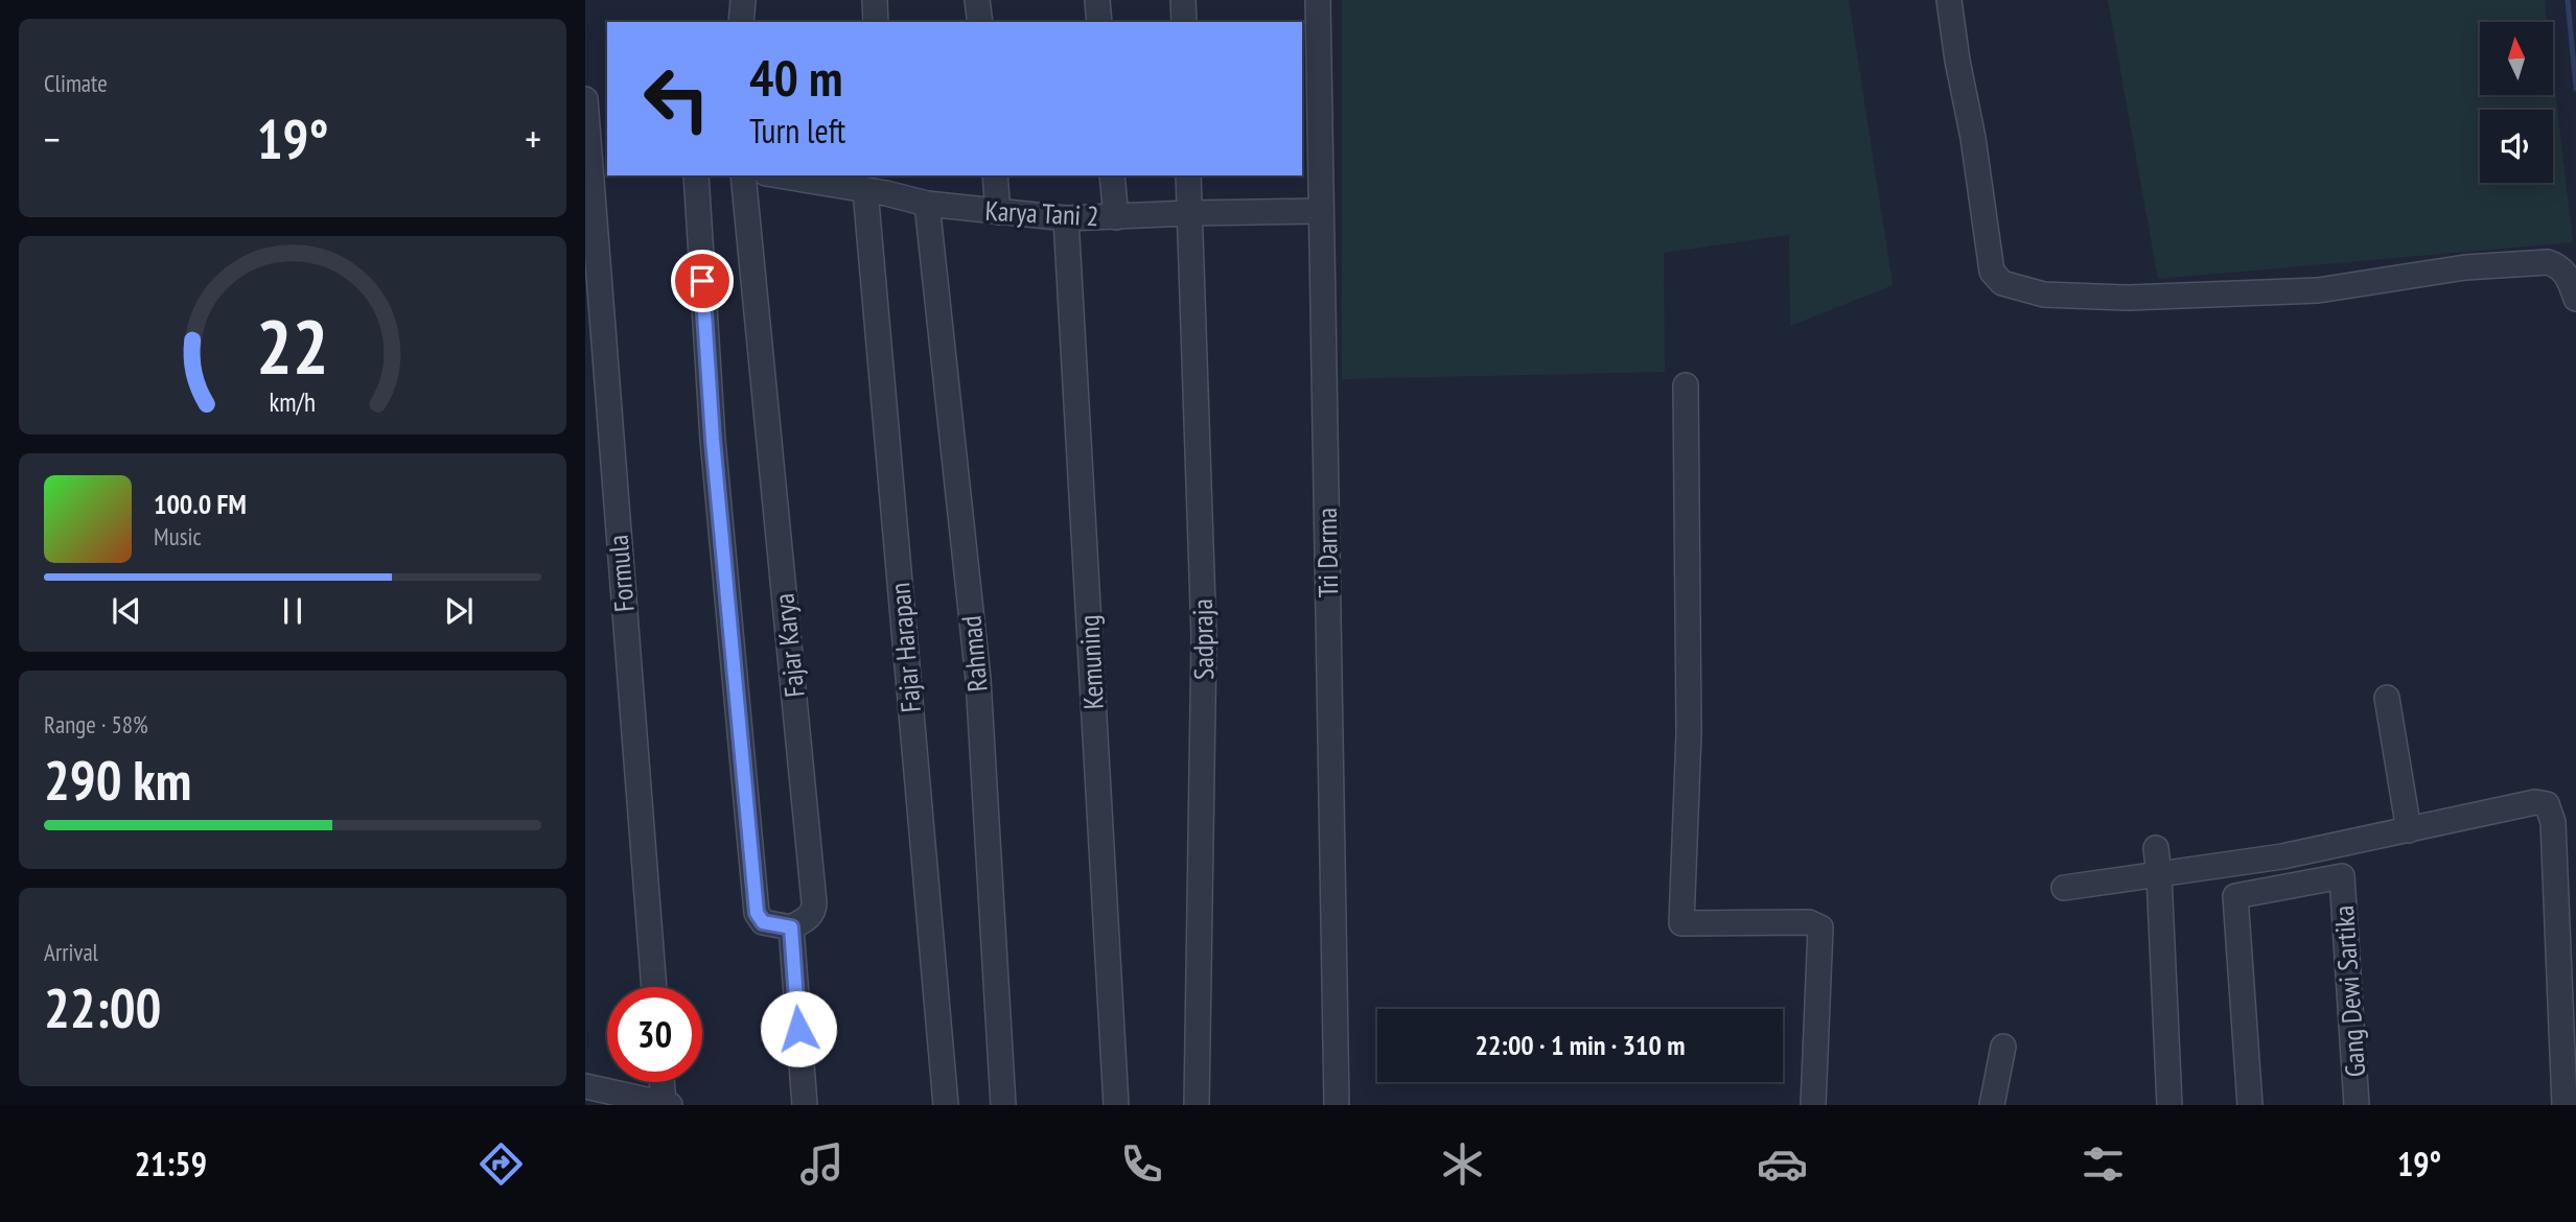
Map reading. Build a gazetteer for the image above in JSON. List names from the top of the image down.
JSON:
{
  "streets": {
    "street": [
      "Karya Tani 2",
      "Tri Darma",
      "Formula",
      "Sadpraja",
      "Fajar Karya",
      "Fajar Harapan",
      "Rahmad",
      "Kemuning",
      "Gang Dewi Sartika"
    ]
  },
  "crossings": [
    ["Karya Tani 2", "Tri Darma"],
    ["Karya Tani 2", "Sadpraja"],
    ["Karya Tani 2", "Fajar Harapan"],
    ["Karya Tani 2", "Rahmad"],
    ["Karya Tani 2", "Kemuning"]
  ],
  "north": "top",
  "page": {
    "tile": [
      "Climate",
      ["Range · 58%", "290 km"],
      ["Arrival", "22:00"]
    ],
    "turn": ["40 m", "Turn left"],
    "heat": ["−", "19°", "+"],
    "song": ["100.0 FM", "Music"],
    "limit": "30",
    "trip": "22:00 · 1 min · 310 m",
    "tabs": ["21:59", "19°"],
    "gauge": ["22", "km/h"]
  }
}
